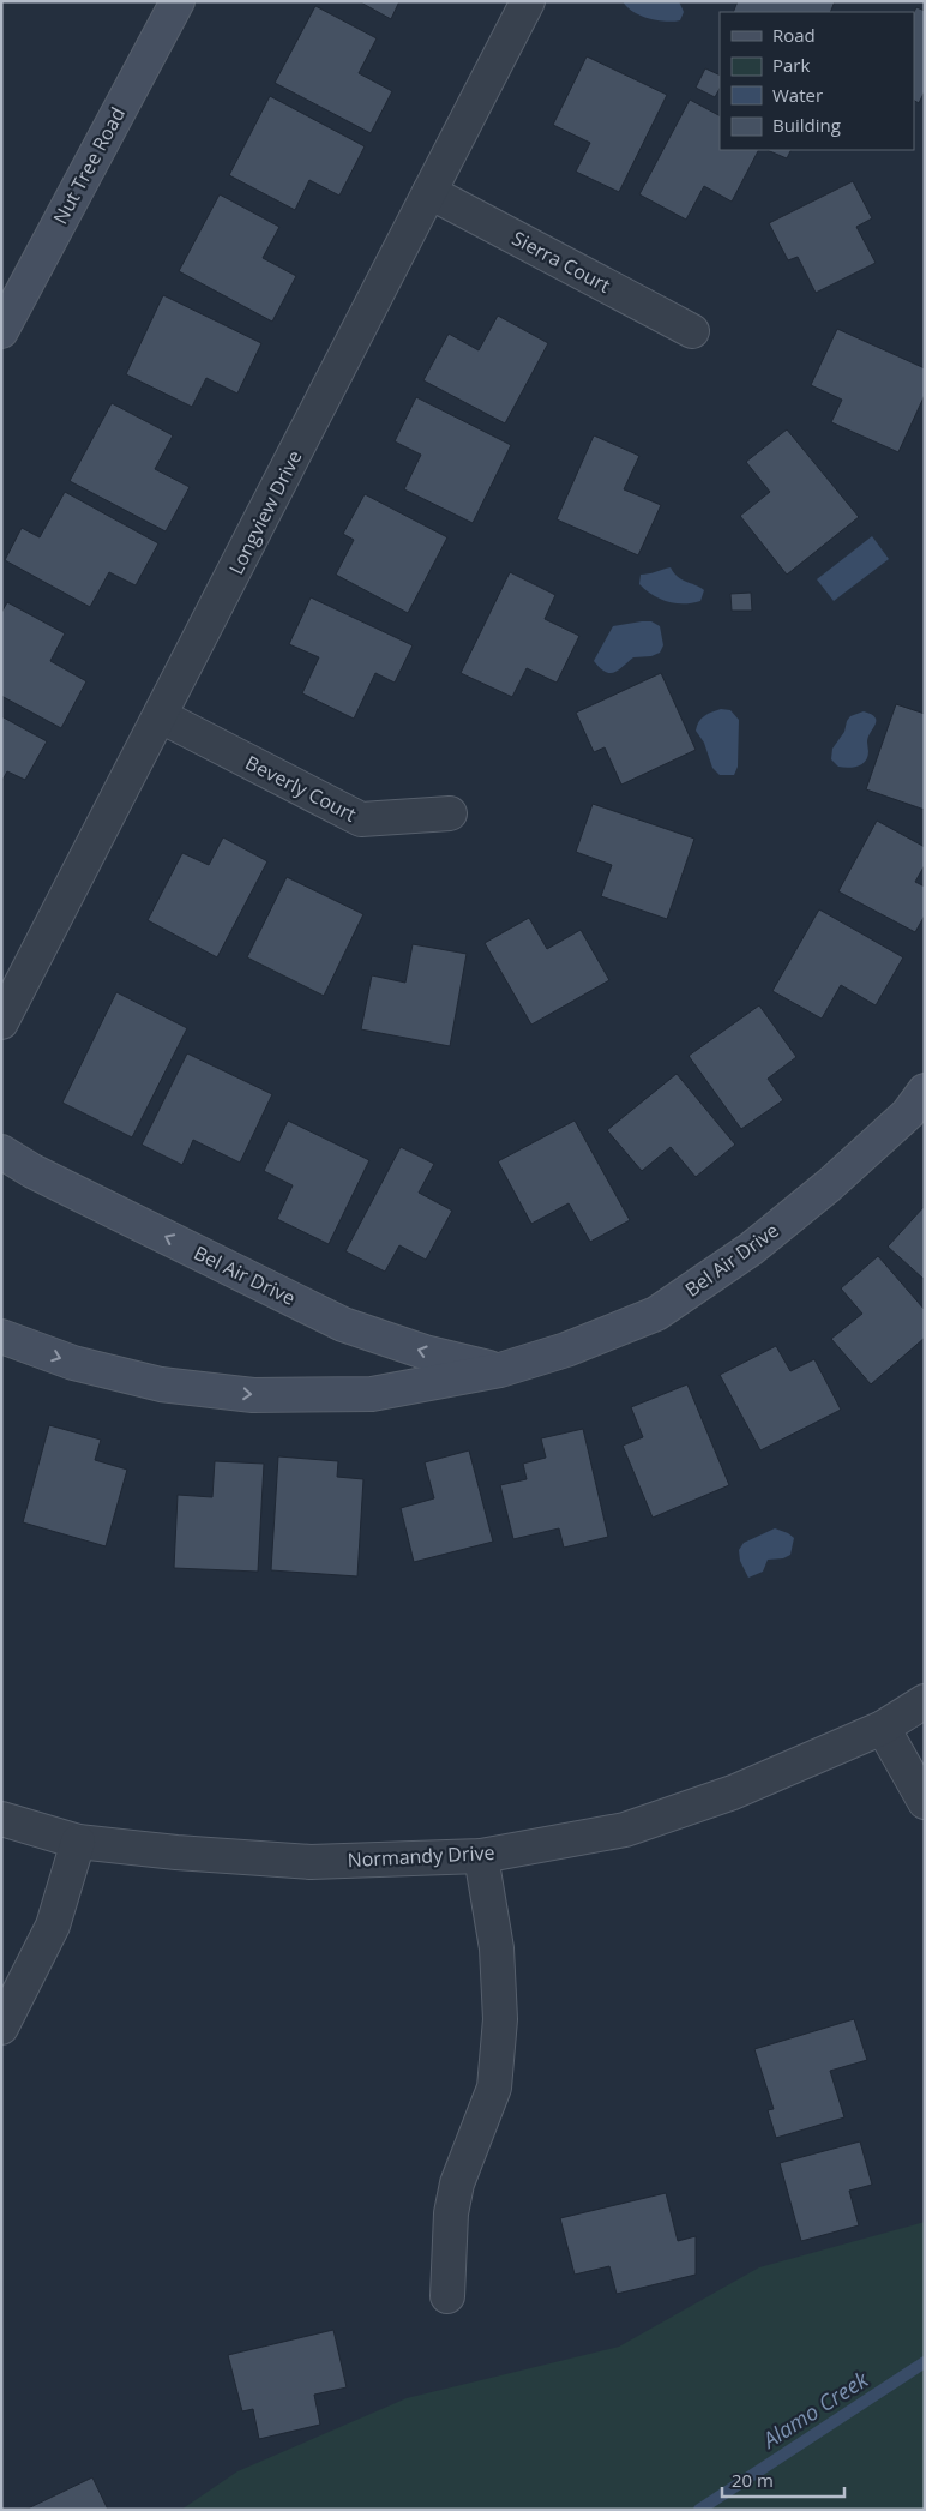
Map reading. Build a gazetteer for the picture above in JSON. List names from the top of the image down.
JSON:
{
  "streets": {
    "street": [
      "Nut Tree Road",
      "Sierra Court",
      "Longview Drive",
      "Beverly Court",
      "Bel Air Drive",
      "Normandy Drive"
    ]
  },
  "crossings": [
    ["Sierra Court", "Longview Drive"],
    ["Longview Drive", "Beverly Court"]
  ],
  "water": ["Alamo Creek"],
  "legend": [
    "Road",
    "Park",
    "Water",
    "Building"
  ],
  "scale_bar": "20 m"
}
